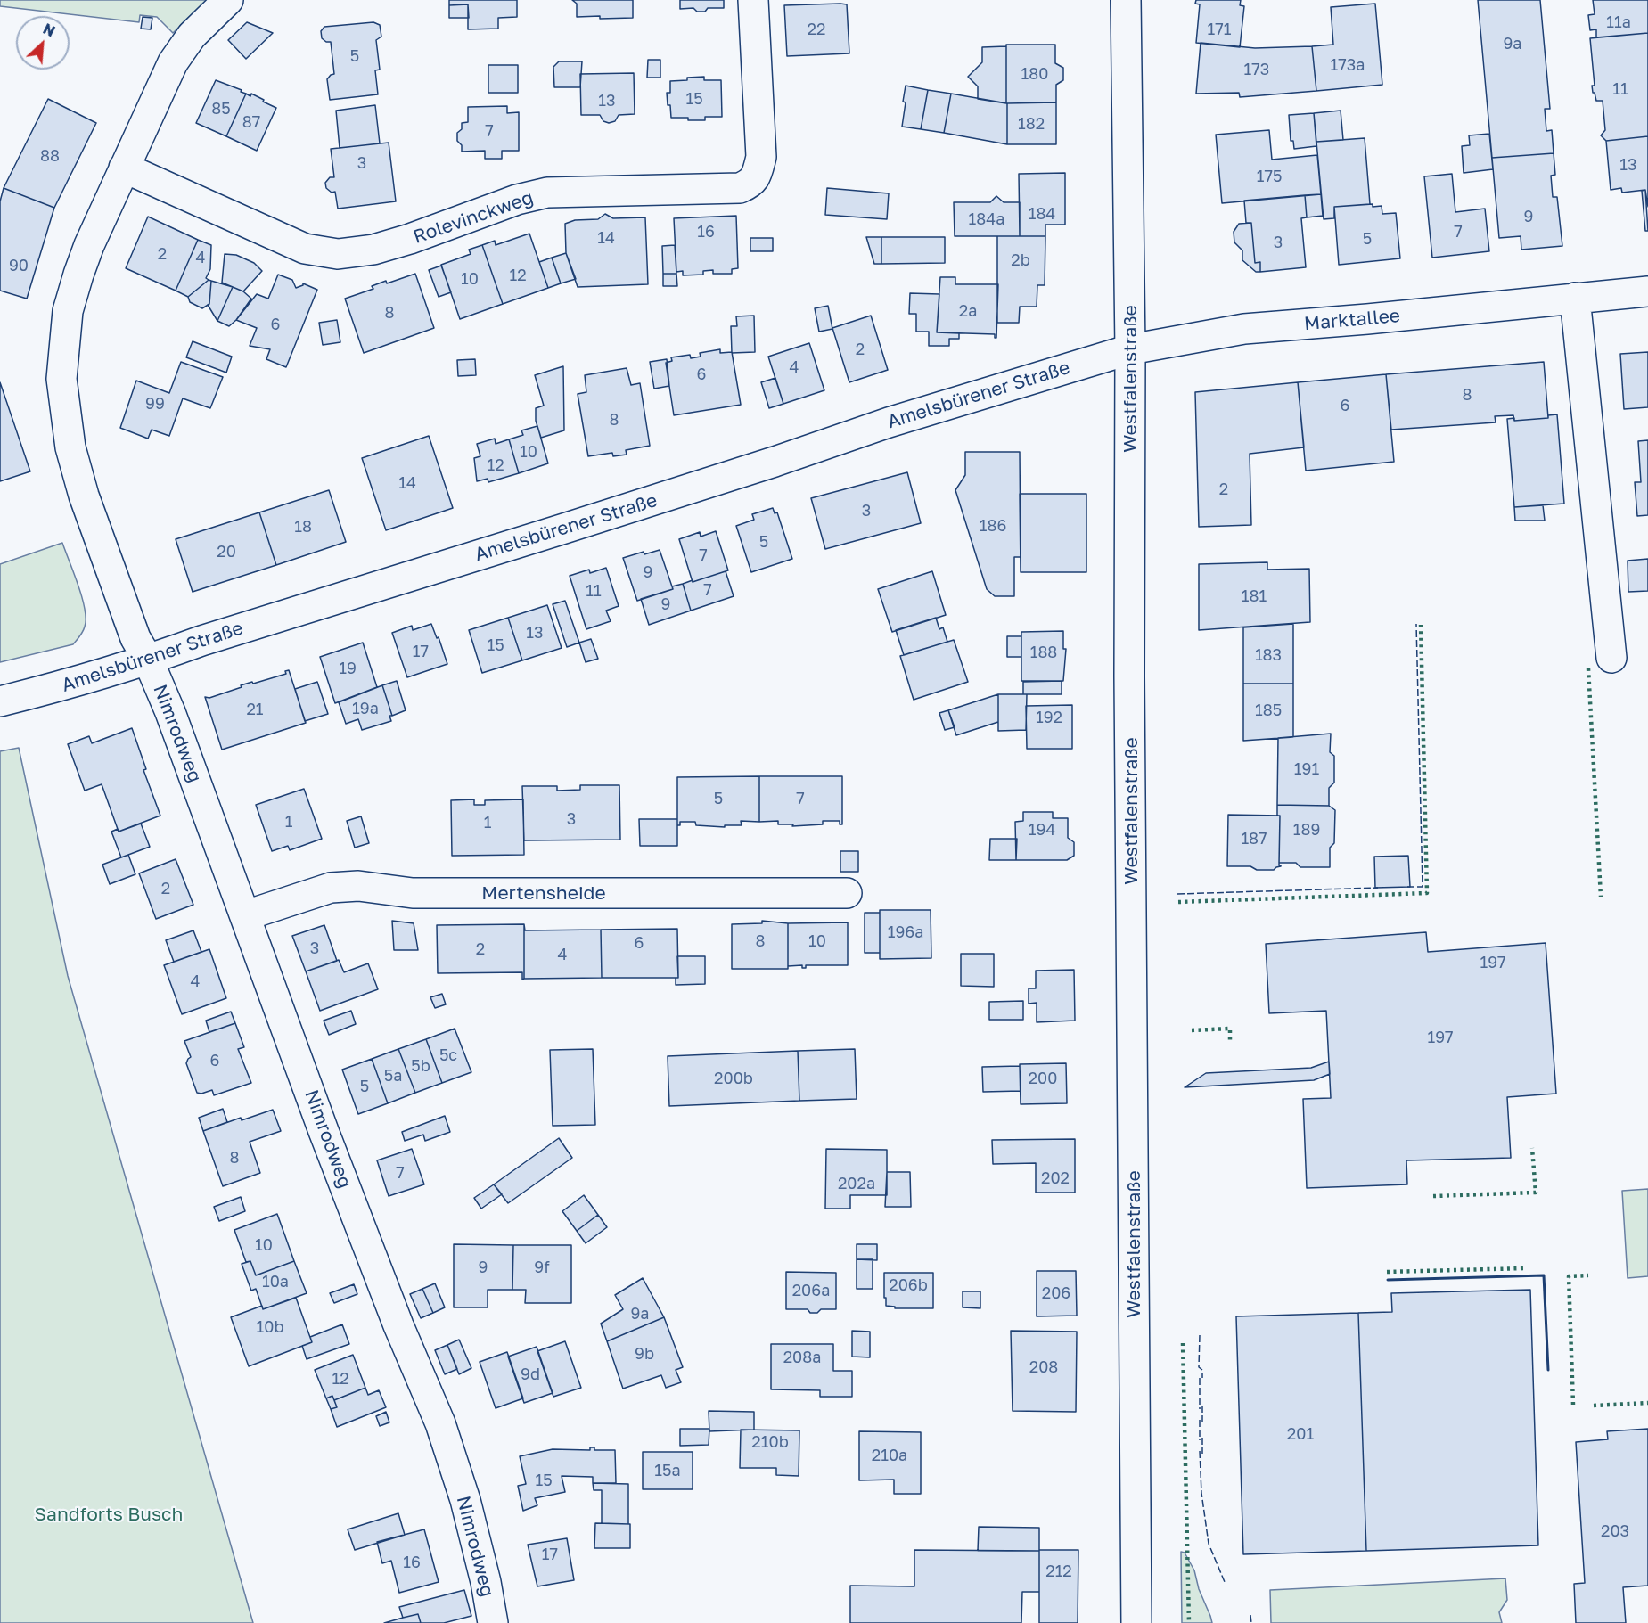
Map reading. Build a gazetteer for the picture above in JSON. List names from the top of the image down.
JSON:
{
  "streets": {
    "street": [
      "Rolevinckweg",
      "Marktallee",
      "Westfalenstraße",
      "Amelsbürener Straße",
      "Nimrodweg",
      "Mertensheide"
    ]
  },
  "crossings": [
    ["Rolevinckweg", "Nimrodweg"],
    ["Marktallee", "Westfalenstraße"],
    ["Marktallee", "Amelsbürener Straße"],
    ["Westfalenstraße", "Amelsbürener Straße"],
    ["Amelsbürener Straße", "Nimrodweg"],
    ["Nimrodweg", "Mertensheide"]
  ],
  "parks": ["Sandforts Busch"],
  "house_numbers": [
    "11a",
    "22",
    "171",
    "9a",
    "5",
    "173a",
    "173",
    "180",
    "11",
    "15",
    "13",
    "85",
    "87",
    "182",
    "7",
    "88",
    "3",
    "13",
    "175",
    "184",
    "9",
    "184a",
    "16",
    "7",
    "14",
    "5",
    "3",
    "2",
    "4",
    "2b",
    "90",
    "12",
    "10",
    "2a",
    "8",
    "6",
    "2",
    "4",
    "6",
    "8",
    "99",
    "6",
    "8",
    "10",
    "12",
    "14",
    "2",
    "3",
    "186",
    "18",
    "5",
    "20",
    "7",
    "9",
    "7",
    "11",
    "181",
    "9",
    "13",
    "15",
    "17",
    "188",
    "183",
    "19",
    "19a",
    "21",
    "185",
    "192",
    "191",
    "5",
    "7",
    "3",
    "1",
    "1",
    "194",
    "189",
    "187",
    "2",
    "196a",
    "8",
    "10",
    "6",
    "3",
    "2",
    "4",
    "197",
    "4",
    "197",
    "5c",
    "6",
    "5b",
    "5a",
    "200b",
    "200",
    "5",
    "8",
    "7",
    "202",
    "202a",
    "10",
    "9",
    "9f",
    "10a",
    "206b",
    "206a",
    "206",
    "9a",
    "10b",
    "9b",
    "208a",
    "208",
    "9d",
    "12",
    "201",
    "210b",
    "210a",
    "15a",
    "15",
    "203",
    "17",
    "16",
    "212"
  ],
  "north": "top right"
}
